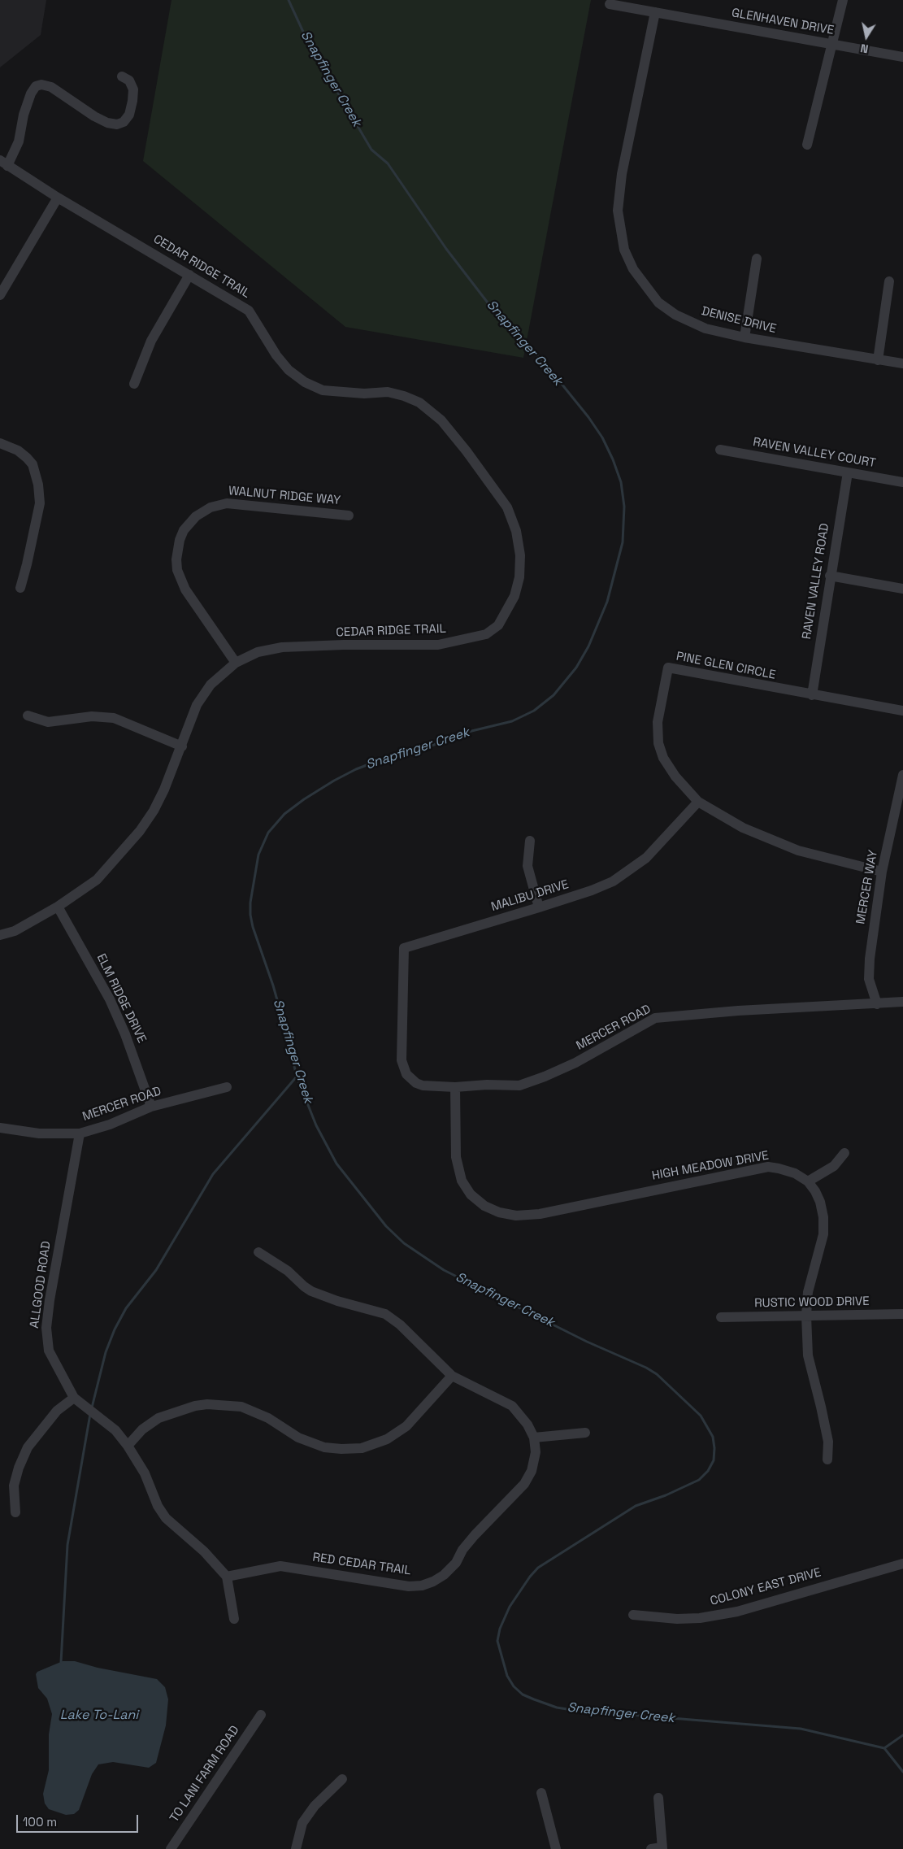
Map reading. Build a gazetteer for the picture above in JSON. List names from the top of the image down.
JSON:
{
  "streets": {
    "street": [
      "GLENHAVEN DRIVE",
      "CEDAR RIDGE TRAIL",
      "DENISE DRIVE",
      "RAVEN VALLEY COURT",
      "WALNUT RIDGE WAY",
      "RAVEN VALLEY ROAD",
      "PINE GLEN CIRCLE",
      "MERCER WAY",
      "MALIBU DRIVE",
      "ELM RIDGE DRIVE",
      "MERCER ROAD",
      "HIGH MEADOW DRIVE",
      "ALLGOOD ROAD",
      "RUSTIC WOOD DRIVE",
      "RED CEDAR TRAIL",
      "COLONY EAST DRIVE",
      "TO LANI FARM ROAD"
    ]
  },
  "crossings": [
    ["GLENHAVEN DRIVE", "DENISE DRIVE"],
    ["CEDAR RIDGE TRAIL", "WALNUT RIDGE WAY"],
    ["CEDAR RIDGE TRAIL", "ELM RIDGE DRIVE"],
    ["RAVEN VALLEY COURT", "RAVEN VALLEY ROAD"],
    ["RAVEN VALLEY ROAD", "PINE GLEN CIRCLE"],
    ["PINE GLEN CIRCLE", "MERCER WAY"],
    ["PINE GLEN CIRCLE", "MALIBU DRIVE"],
    ["MERCER WAY", "MERCER ROAD"],
    ["MALIBU DRIVE", "MERCER ROAD"],
    ["ELM RIDGE DRIVE", "MERCER ROAD"],
    ["MERCER ROAD", "HIGH MEADOW DRIVE"],
    ["MERCER ROAD", "ALLGOOD ROAD"],
    ["HIGH MEADOW DRIVE", "RUSTIC WOOD DRIVE"],
    ["ALLGOOD ROAD", "RED CEDAR TRAIL"]
  ],
  "water": ["Snapfinger Creek", "Lake To-Lani"],
  "scale_bar": "100 m",
  "north": "bottom"
}
